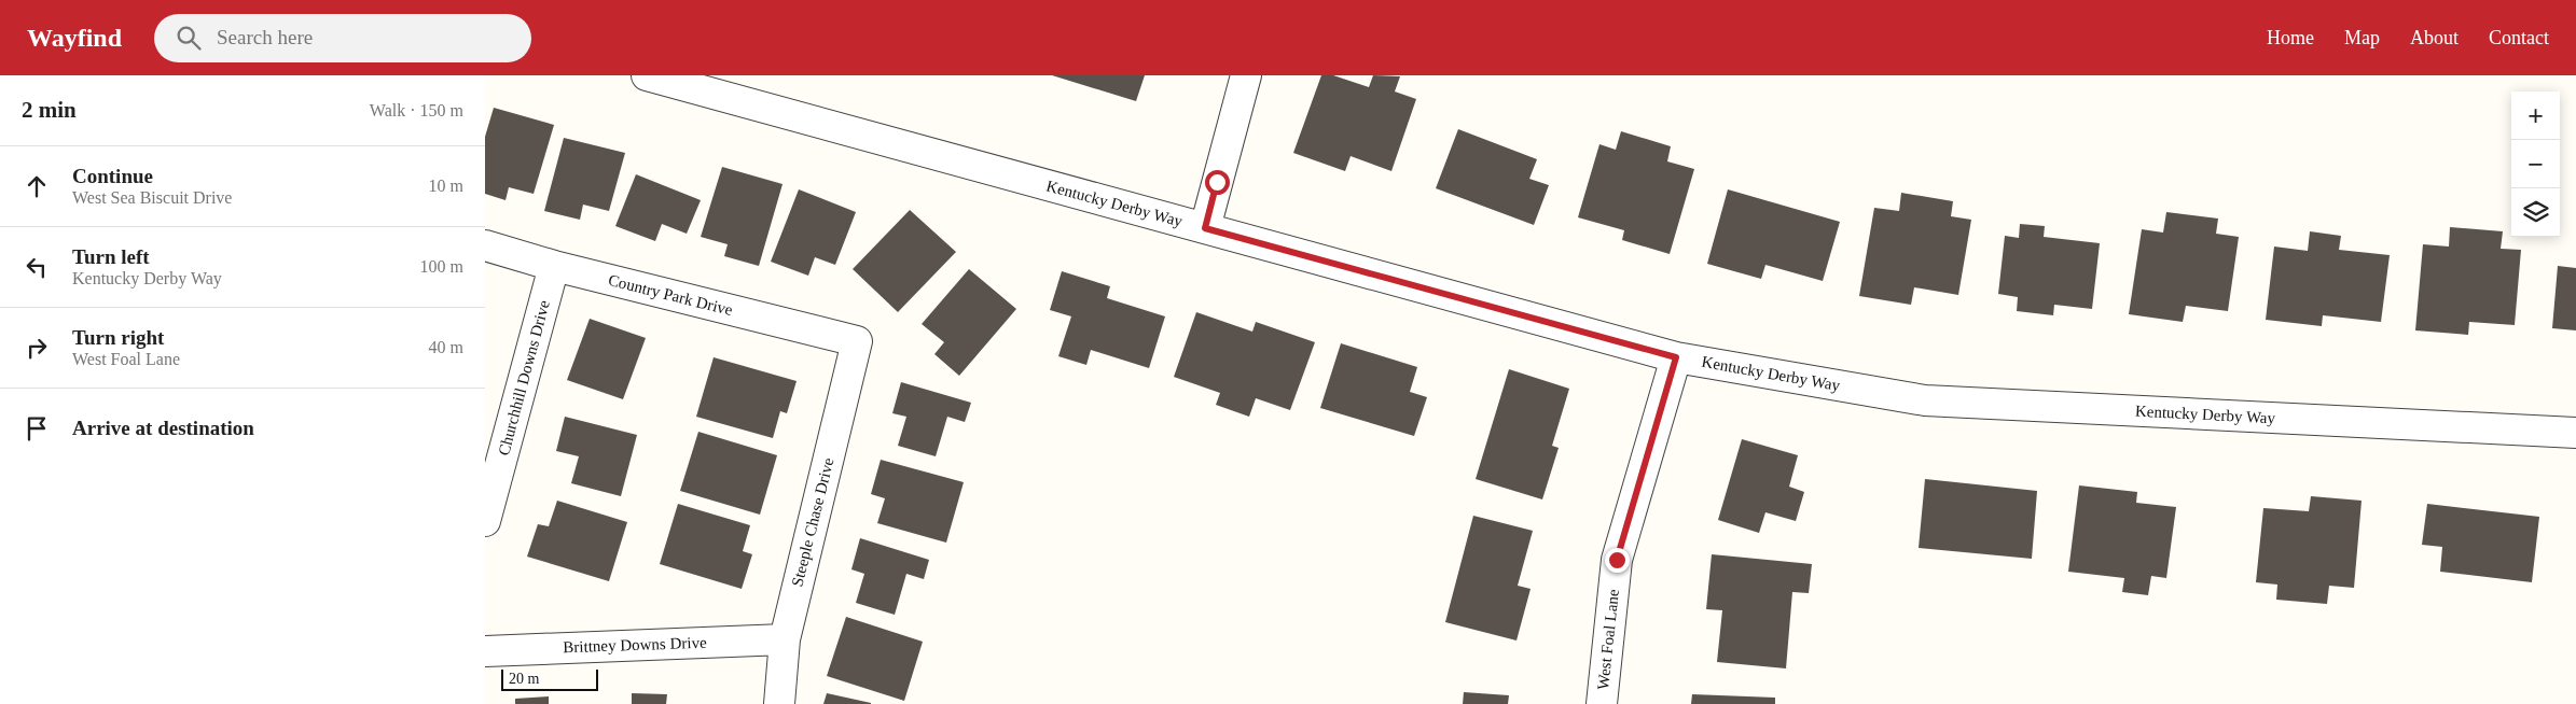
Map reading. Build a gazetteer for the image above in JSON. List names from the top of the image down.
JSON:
{
  "streets": {
    "street": [
      "Kentucky Derby Way",
      "Country Park Drive",
      "Churchhill Downs Drive",
      "Steeple Chase Drive",
      "West Foal Lane",
      "Brittney Downs Drive"
    ]
  },
  "crossings": [
    ["Kentucky Derby Way", "West Foal Lane"],
    ["Country Park Drive", "Churchhill Downs Drive"],
    ["Country Park Drive", "Steeple Chase Drive"],
    ["Steeple Chase Drive", "Brittney Downs Drive"]
  ],
  "scale_bar": "20 m",
  "page": {
    "header": "Wayfind",
    "search": "Search here",
    "nav": [
      "Home",
      "Map",
      "About",
      "Contact"
    ],
    "heading": ["2 min", "Walk · 150 m"],
    "map_buttons": ["+", "−"],
    "list": [
      ["Continue", "West Sea Biscuit Drive", "10 m"],
      ["Turn left", "Kentucky Derby Way", "100 m"],
      ["Turn right", "West Foal Lane", "40 m"],
      "Arrive at destination"
    ],
    "scale": "20 m"
  }
}
